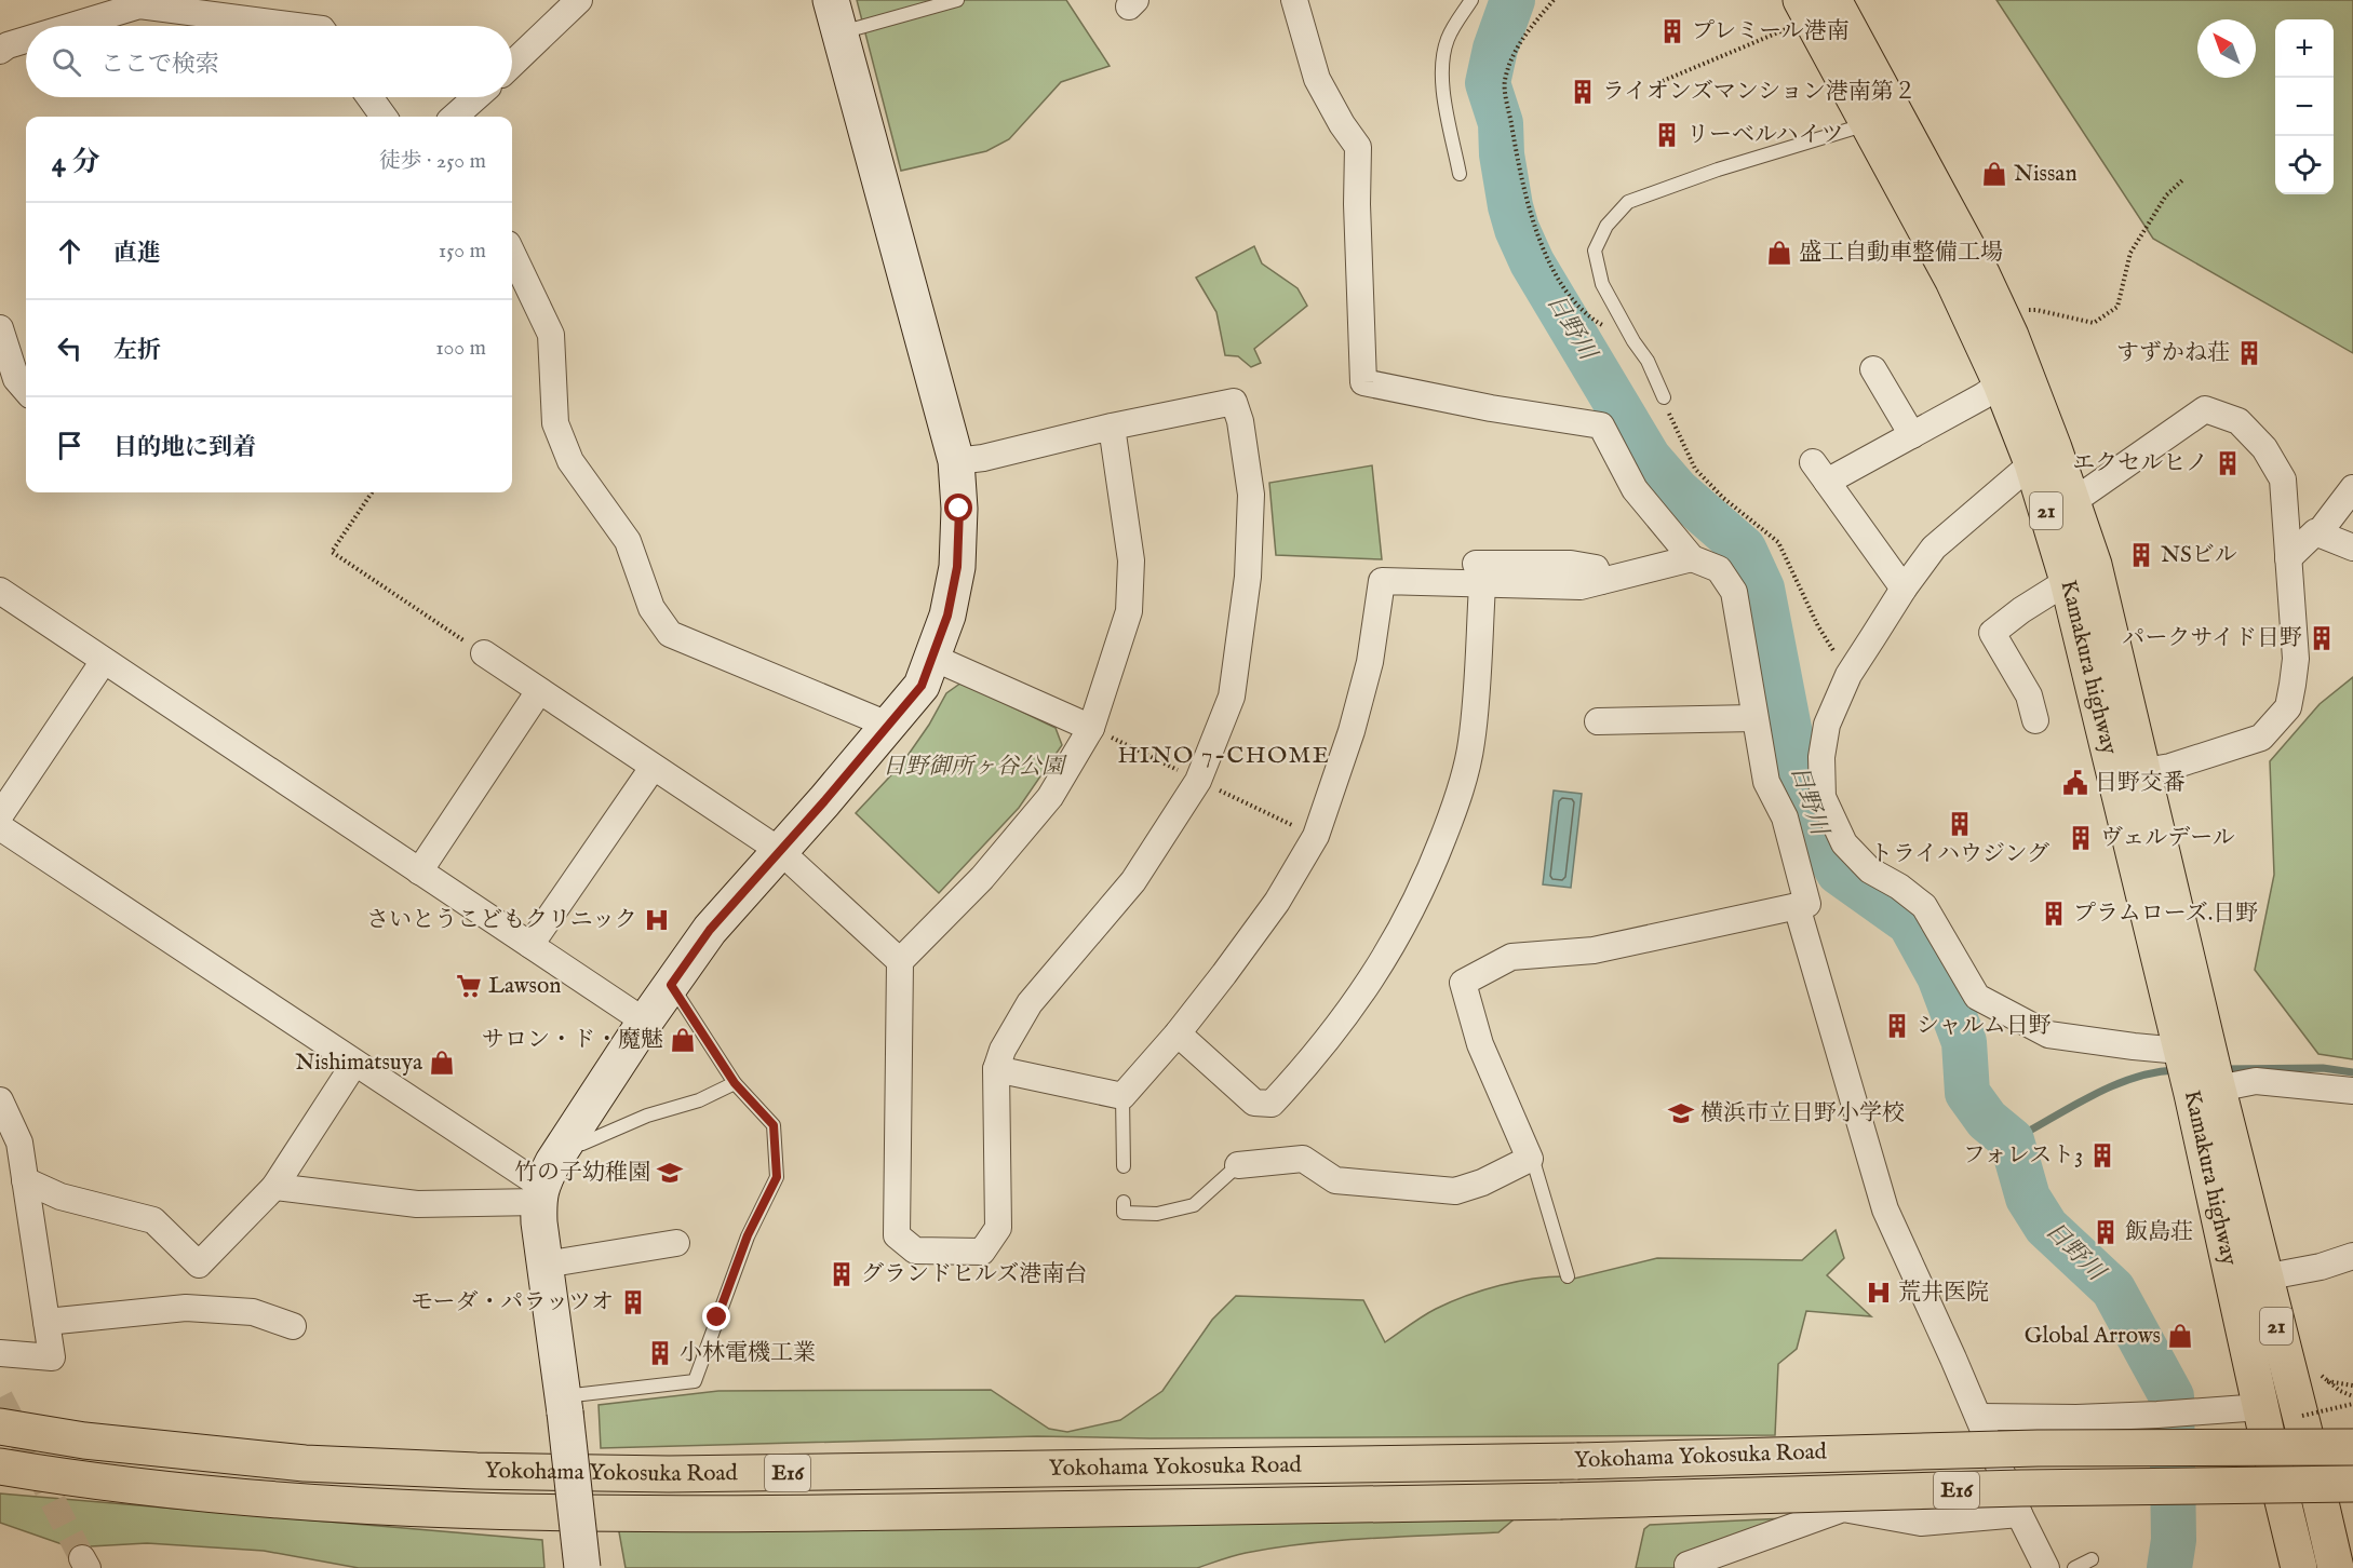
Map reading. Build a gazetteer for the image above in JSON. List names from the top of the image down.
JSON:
{
  "streets": {
    "main road": [
      "21",
      "Kamakura highway",
      "Yokohama Yokosuka Road",
      "E16"
    ]
  },
  "districts": ["HINO 7-CHOME"],
  "water": ["日野川"],
  "parks": ["日野御所ヶ谷公園"],
  "places": {
    "building": [
      "プレミール港南",
      "ライオンズマンション港南第２",
      "リーベルハイツ",
      "すずかね荘",
      "エクセルヒノ",
      "NSビル",
      "パークサイド日野",
      "トライハウジング",
      "ヴェルデール",
      "プラムローズ.日野",
      "シャルム日野",
      "フォレスト3",
      "飯島荘",
      "グランドヒルズ港南台",
      "モーダ・パラッツオ",
      "小林電機工業"
    ],
    "shop": [
      "Nissan",
      "盛工自動車整備工場",
      "サロン・ド・魔魅",
      "Nishimatsuya",
      "Global Arrows"
    ],
    "public building": ["日野交番"],
    "hospital": ["さいとうこどもクリニック", "荒井医院"],
    "supermarket": ["Lawson"],
    "school or university": ["横浜市立日野小学校", "竹の子幼稚園"]
  },
  "north": "top left",
  "page": {
    "map_buttons": ["+", "−"],
    "search": "ここで検索",
    "heading": ["4 分", "徒歩 · 250 m"],
    "list": [
      ["直進", "150 m"],
      ["左折", "100 m"],
      "目的地に到着"
    ]
  }
}
